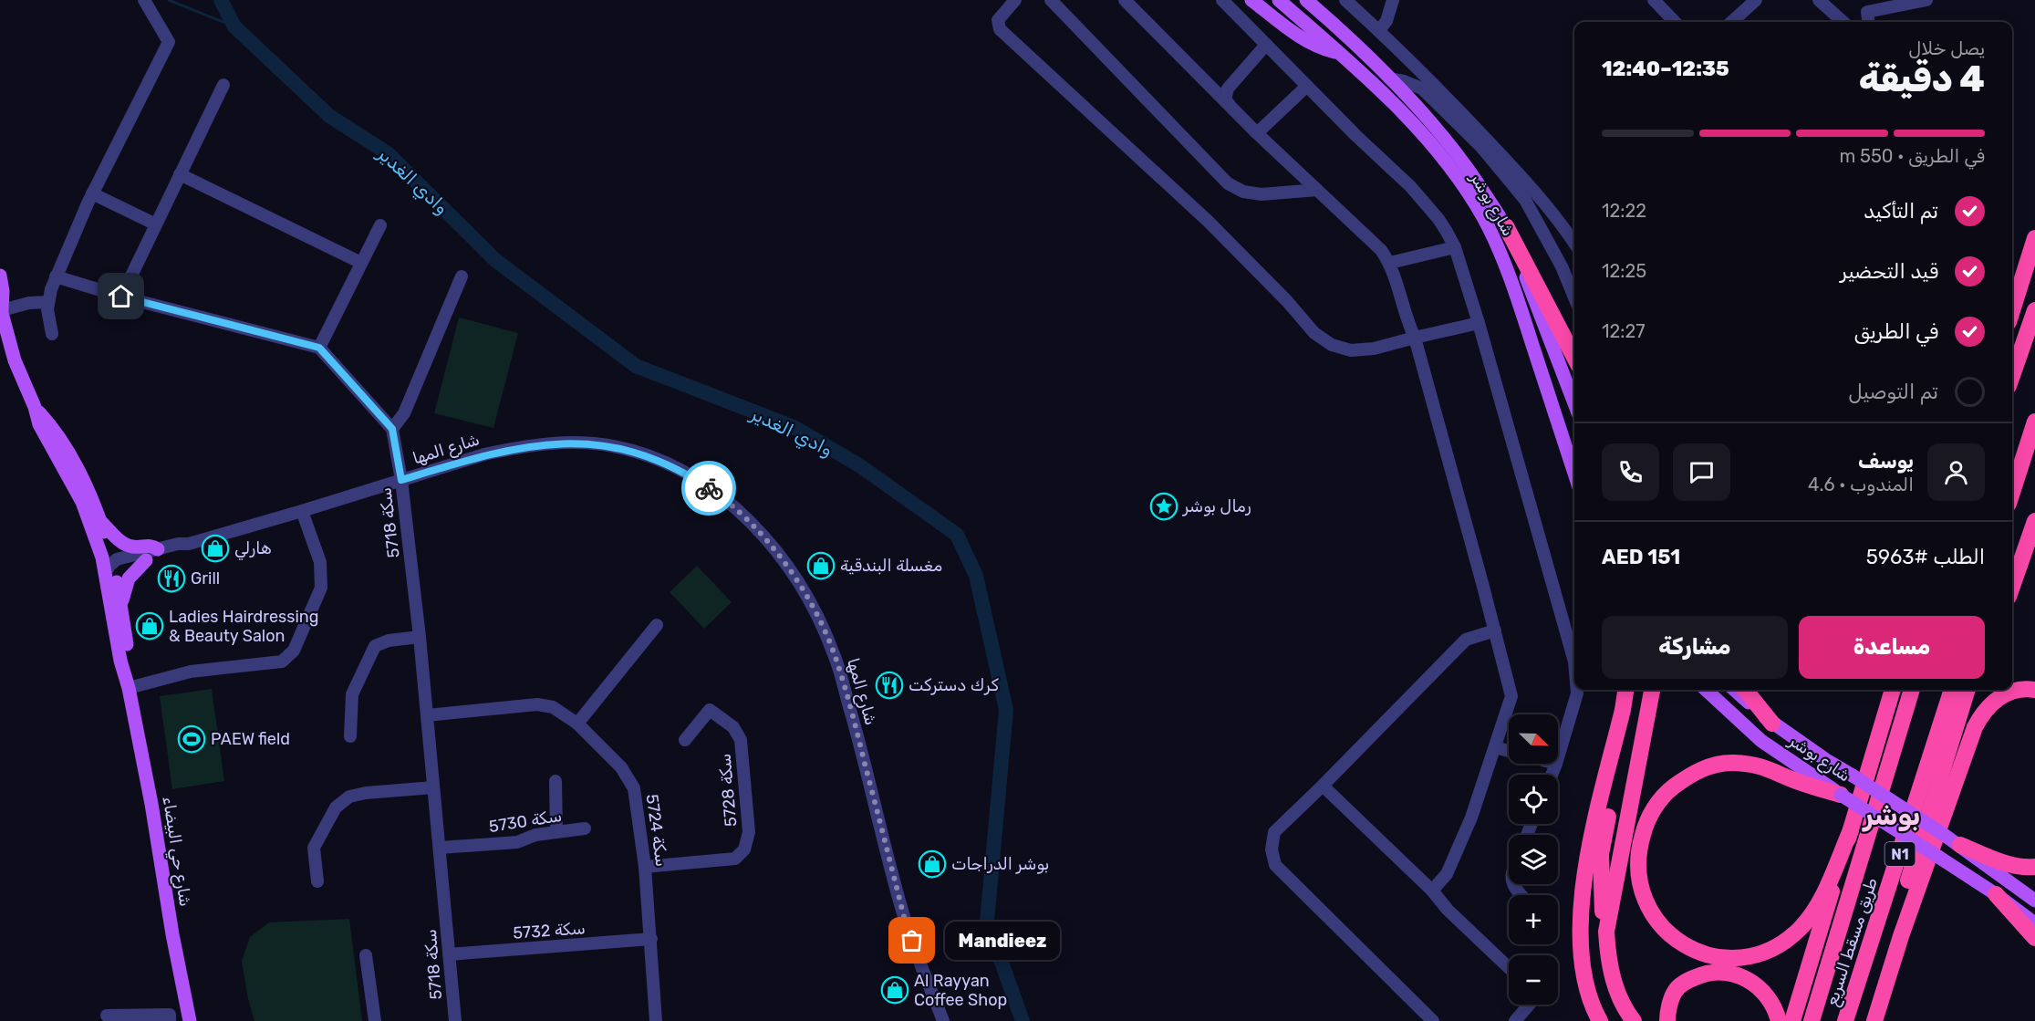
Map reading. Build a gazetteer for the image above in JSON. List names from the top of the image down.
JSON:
{
  "streets": {
    "highway": ["N1", "طريق مسقط السريع"],
    "main road": ["شارع بوشر", "شارع حي البيضاء"],
    "street": [
      "شارع المها",
      "سكة 5718",
      "سكة 5728",
      "سكة 5730",
      "سكة 5724",
      "سكة 5732"
    ]
  },
  "crossings": [
    ["شارع المها", "سكة 5718"],
    ["سكة 5718", "سكة 5730"],
    ["سكة 5718", "سكة 5724"],
    ["سكة 5718", "سكة 5732"],
    ["سكة 5728", "سكة 5724"],
    ["سكة 5724", "سكة 5732"]
  ],
  "districts": ["بوشر"],
  "water": ["وادي الغدير"],
  "places": {
    "place": ["رمال بوشر"],
    "shop": [
      "هارلي",
      "مغسلة البندقية",
      "Ladies Hairdressing & Beauty Salon",
      "بوشر الدراجات",
      "Al Rayyan Coffee Shop"
    ],
    "restaurant": ["Grill", "كرك دستركت"],
    "sports": ["PAEW field"],
    "other": ["Mandieez"]
  },
  "north": "bottom right",
  "page": {
    "heading": ["4 دقيقة", "يصل خلال", "12:35–12:40"],
    "panel": [
      "يوسف",
      "المندوب · 4.6",
      "الطلب #5963",
      "AED 151"
    ],
    "bar": "في الطريق · 550 m",
    "list": [
      ["تم التأكيد", "12:22"],
      ["قيد التحضير", "12:25"],
      ["في الطريق", "12:27"],
      "تم التوصيل"
    ],
    "buttons": ["مساعدة", "مشاركة"],
    "map_buttons": ["+", "−"],
    "bubble": "Mandieez"
  }
}
